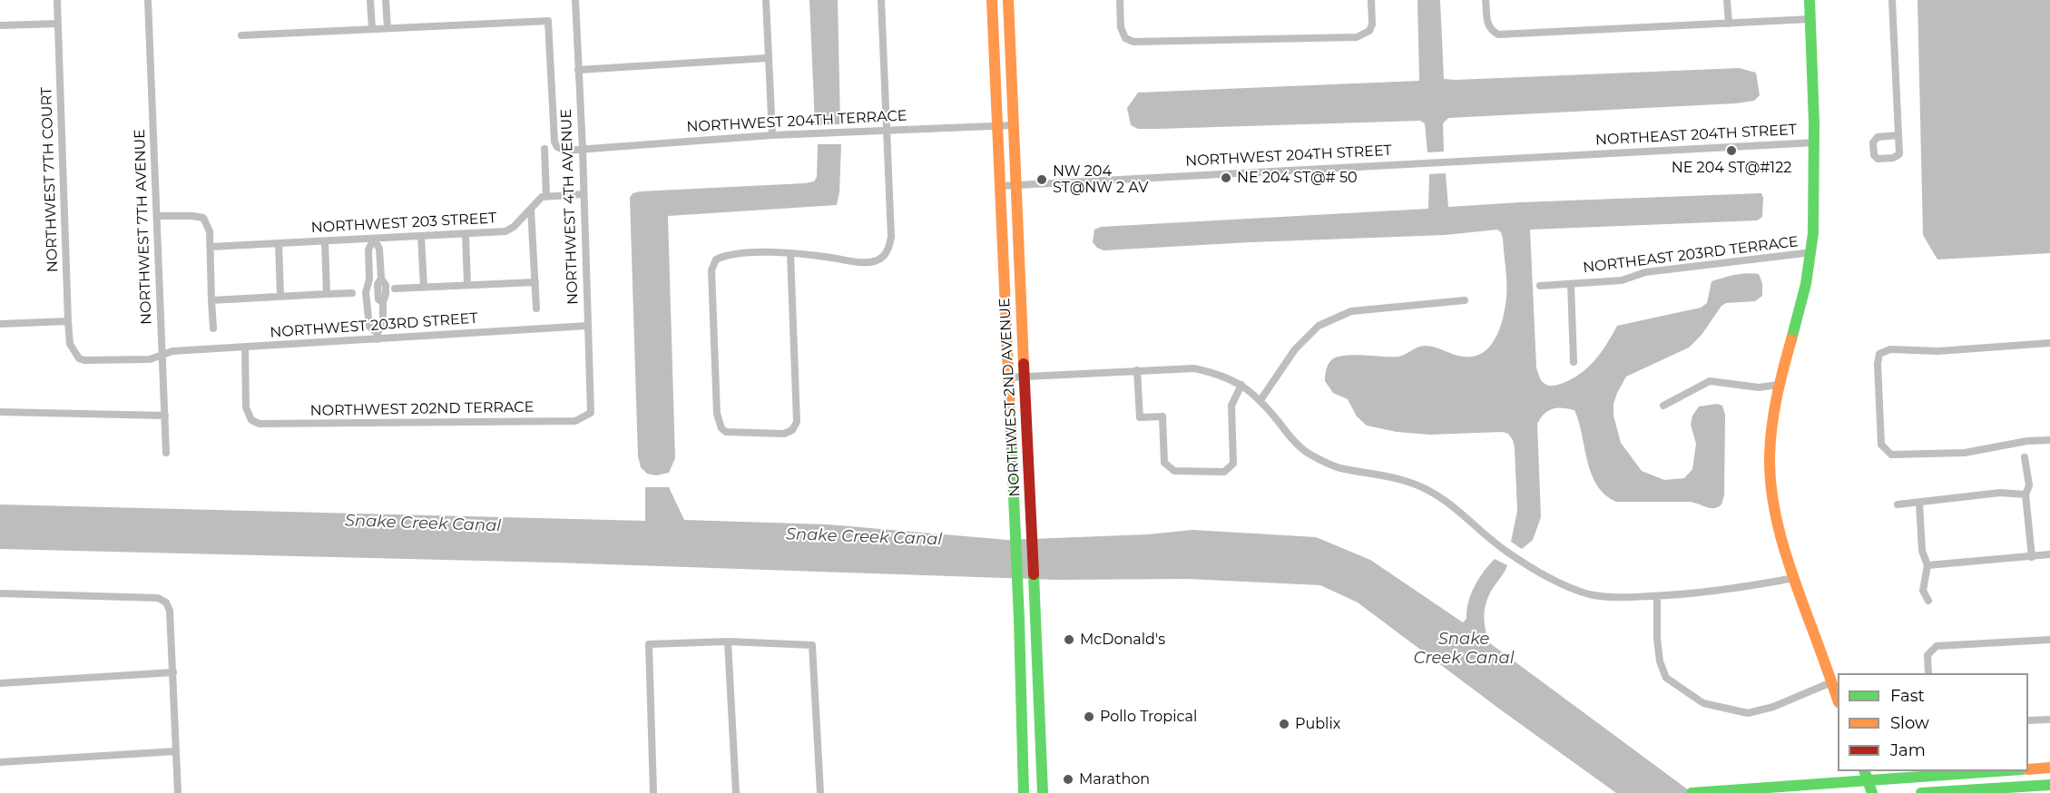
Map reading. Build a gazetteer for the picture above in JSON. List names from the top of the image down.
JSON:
{
  "streets": {
    "main road": ["NORTHWEST 2ND AVENUE"],
    "street": [
      "NORTHWEST 204TH TERRACE",
      "NORTHEAST 204TH STREET",
      "NORTHWEST 204TH STREET",
      "NORTHWEST 7TH COURT",
      "NORTHWEST 4TH AVENUE",
      "NORTHWEST 203 STREET",
      "NORTHWEST 7TH AVENUE",
      "NORTHEAST 203RD TERRACE",
      "NORTHWEST 203RD STREET",
      "NORTHWEST 202ND TERRACE"
    ]
  },
  "crossings": [
    ["NORTHWEST 204TH TERRACE", "NORTHWEST 4TH AVENUE"],
    ["NORTHWEST 204TH TERRACE", "NORTHWEST 2ND AVENUE"],
    ["NORTHEAST 204TH STREET", "NORTHWEST 204TH STREET"],
    ["NORTHWEST 204TH STREET", "NORTHWEST 2ND AVENUE"],
    ["NORTHWEST 7TH COURT", "NORTHWEST 203RD STREET"],
    ["NORTHWEST 4TH AVENUE", "NORTHWEST 203RD STREET"],
    ["NORTHWEST 4TH AVENUE", "NORTHWEST 202ND TERRACE"],
    ["NORTHWEST 7TH AVENUE", "NORTHWEST 203RD STREET"],
    ["NORTHWEST 203RD STREET", "NORTHWEST 202ND TERRACE"]
  ],
  "water": ["Snake Creek Canal"],
  "places": [
    "NE 204 ST@#122",
    "NE 204 ST@# 50",
    "NW 204 ST@NW 2 AV",
    "McDonald's",
    "Pollo Tropical",
    "Publix",
    "Marathon"
  ],
  "legend": ["Fast", "Slow", "Jam"]
}
